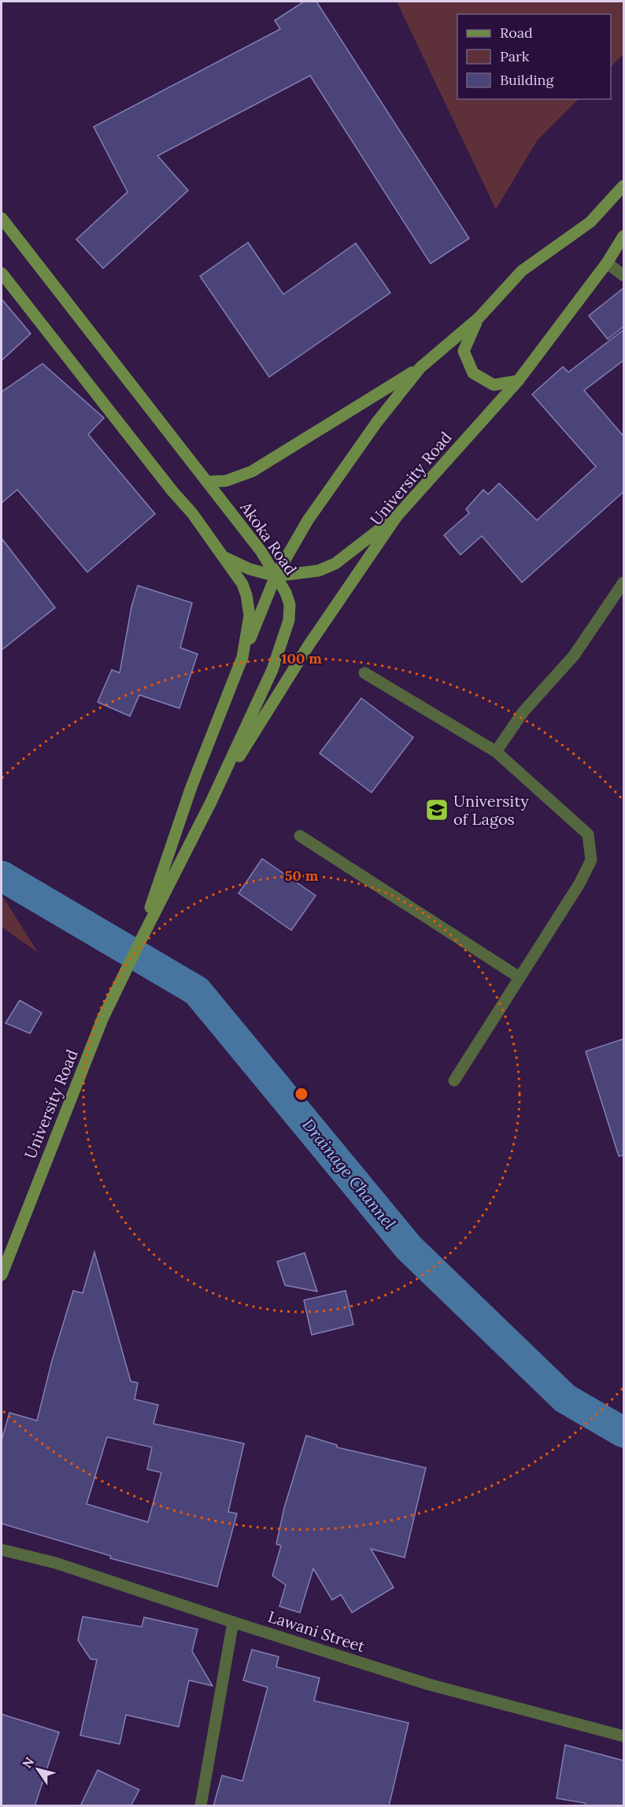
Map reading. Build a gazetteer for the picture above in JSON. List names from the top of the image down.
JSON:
{
  "streets": {
    "main road": ["University Road", "Akoka Road"],
    "street": ["Lawani Street"]
  },
  "crossings": [
    ["University Road", "Akoka Road"]
  ],
  "water": ["Drainage Channel"],
  "places": {
    "school or university": ["University of Lagos"]
  },
  "legend": ["Road", "Park", "Building"],
  "north": "top left",
  "rings": ["100 m", "50 m"]
}
